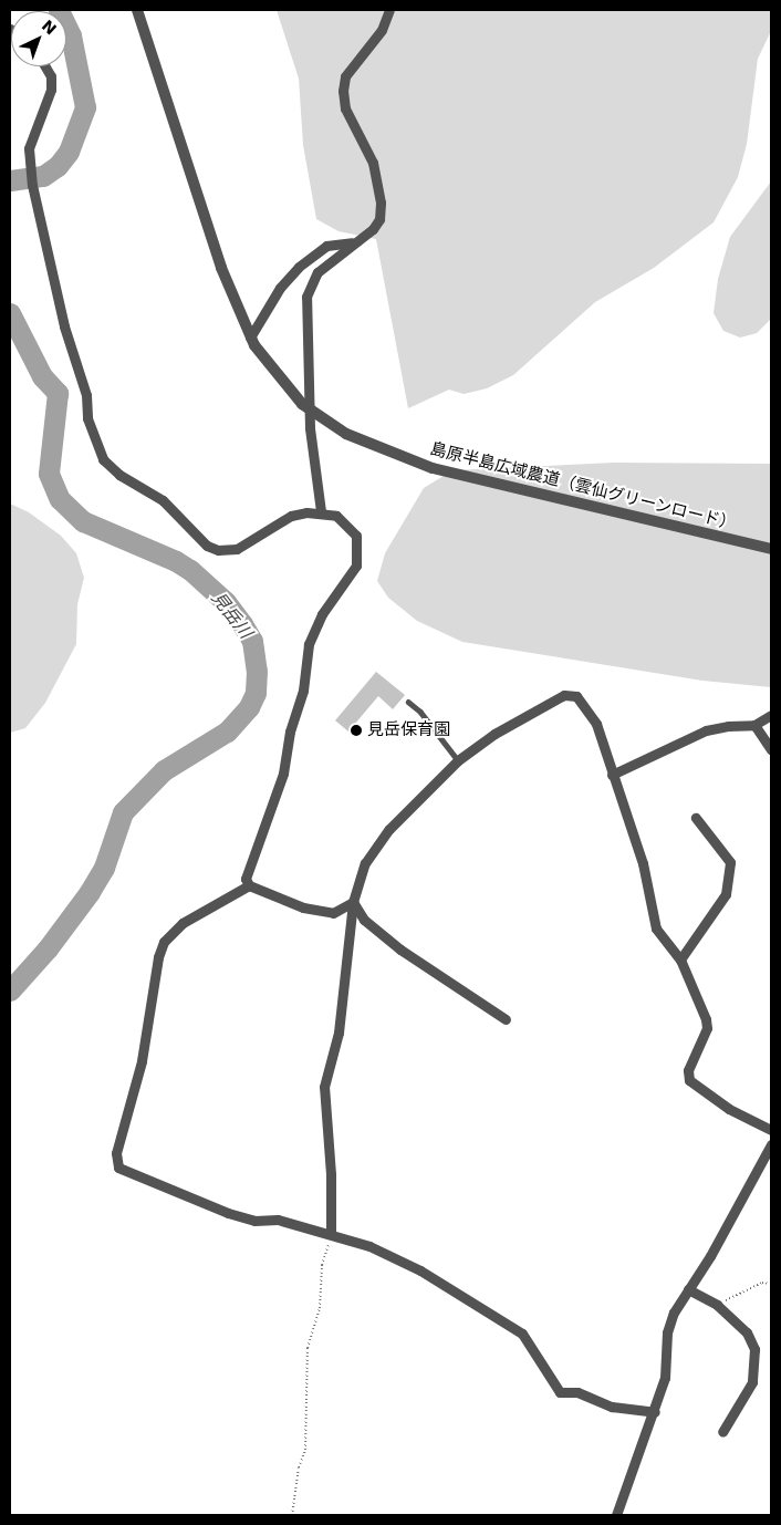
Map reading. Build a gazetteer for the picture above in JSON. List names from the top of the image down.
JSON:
{
  "streets": {
    "street": ["島原半島広域農道（雲仙グリーンロード）"]
  },
  "water": ["見岳川"],
  "places": ["見岳保育園"],
  "north": "top right"
}
